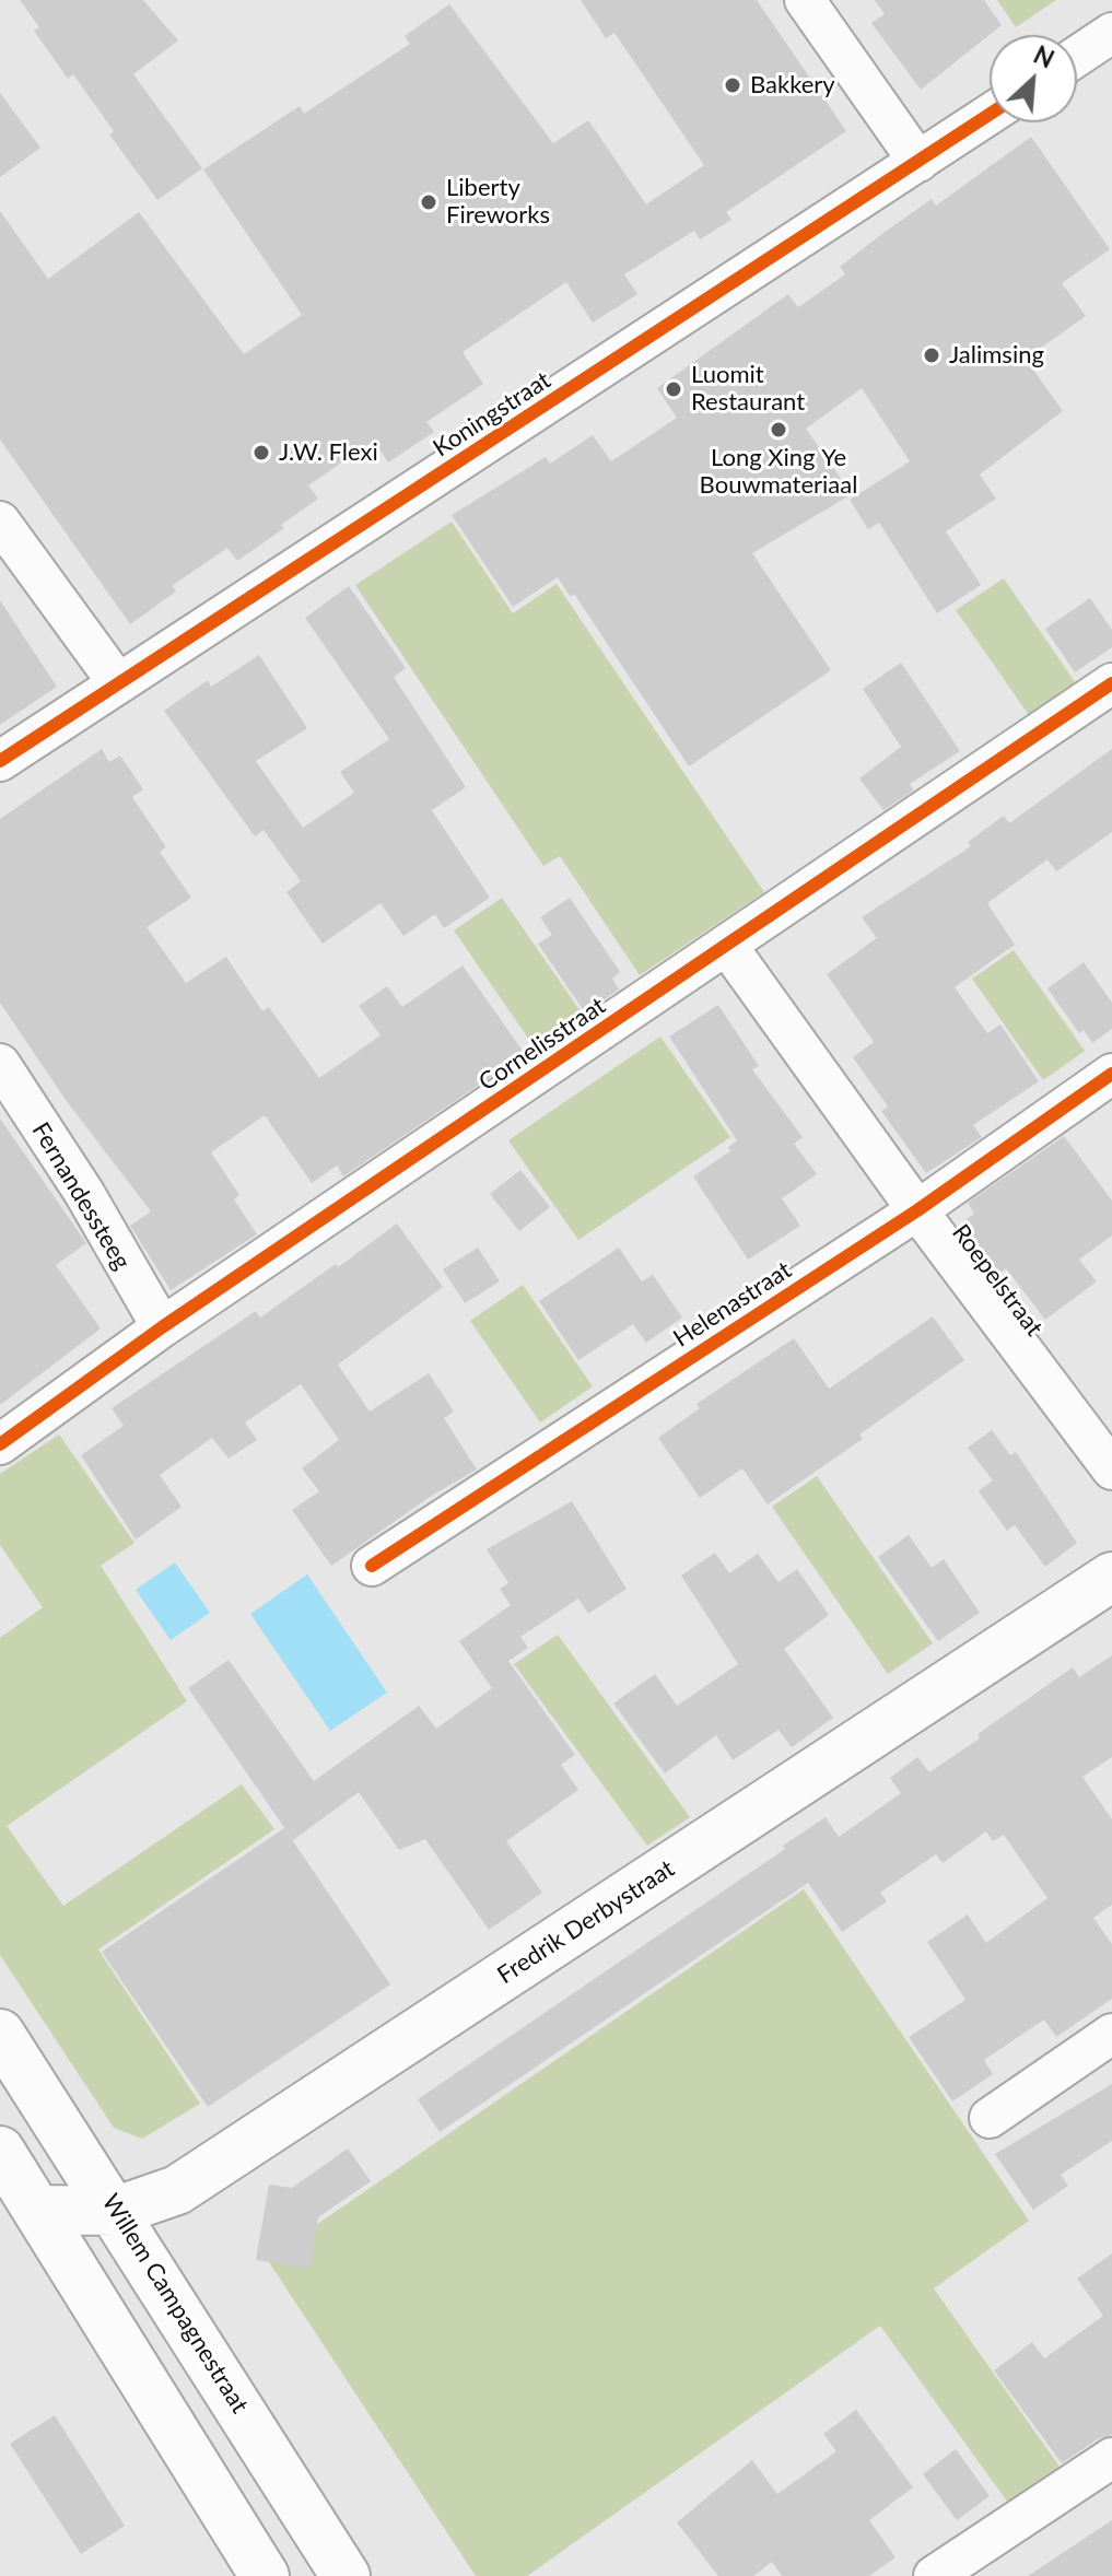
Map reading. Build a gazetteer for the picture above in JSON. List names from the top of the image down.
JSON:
{
  "streets": {
    "main road": ["Fredrik Derbystraat", "Willem Campagnestraat"],
    "street": [
      "Koningstraat",
      "Cornelisstraat",
      "Fernandessteeg",
      "Roepelstraat",
      "Helenastraat"
    ]
  },
  "crossings": [
    ["Cornelisstraat", "Fernandessteeg"],
    ["Cornelisstraat", "Roepelstraat"],
    ["Roepelstraat", "Helenastraat"],
    ["Fredrik Derbystraat", "Willem Campagnestraat"]
  ],
  "places": [
    "Bakkery",
    "Liberty Fireworks",
    "Jalimsing",
    "Luomit Restaurant",
    "Long Xing Ye Bouwmateriaal",
    "J.W. Flexi"
  ],
  "north": "top right"
}
